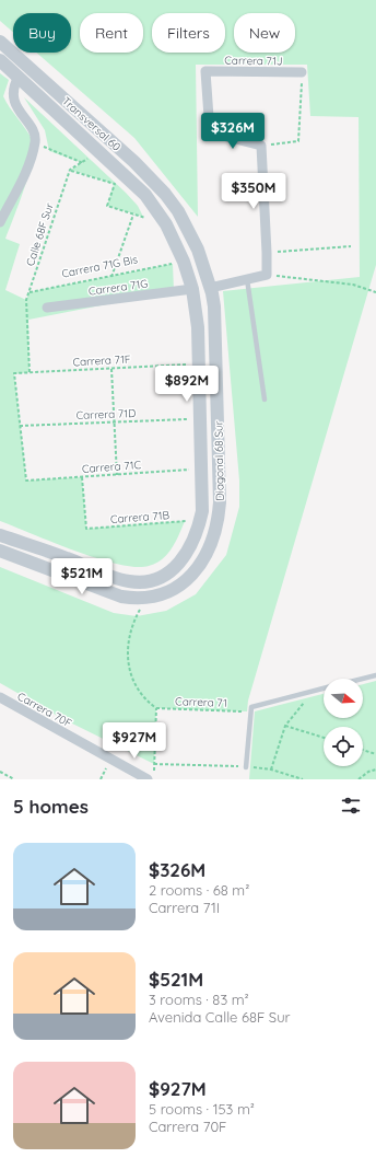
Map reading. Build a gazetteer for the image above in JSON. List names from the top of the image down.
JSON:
{
  "streets": {
    "street": [
      "Carrera 71J",
      "Transversal 60",
      "Carrera 71G",
      "Diagonal 68 Sur",
      "Carrera 70F"
    ],
    "path": [
      "Calle 68F Sur",
      "Carrera 71G Bis",
      "Carrera 71F",
      "Carrera 71D",
      "Carrera 71C",
      "Carrera 71B",
      "Carrera 71"
    ]
  },
  "crossings": [
    ["Transversal 60", "Diagonal 68 Sur"],
    ["Calle 68F Sur", "Carrera 71G Bis"],
    ["Calle 68F Sur", "Carrera 71F"],
    ["Carrera 71G", "Diagonal 68 Sur"],
    ["Carrera 71F", "Carrera 71D"],
    ["Carrera 71F", "Carrera 71C"],
    ["Carrera 71D", "Carrera 71C"],
    ["Carrera 71C", "Carrera 71B"]
  ],
  "north": "right",
  "page": {
    "chip": [
      "Buy",
      "Rent",
      "Filters",
      "New"
    ],
    "price": [
      "$326M",
      "$350M",
      "$892M",
      "$521M",
      "$927M"
    ],
    "heading": "5 homes",
    "list": [
      {
        "name": "$326M",
        "note": "2 rooms · 68 m² · Carrera 71I"
      },
      {
        "name": "$521M",
        "note": "3 rooms · 83 m² · Avenida Calle 68F Sur"
      },
      {
        "name": "$927M",
        "note": "5 rooms · 153 m² · Carrera 70F"
      }
    ]
  }
}
